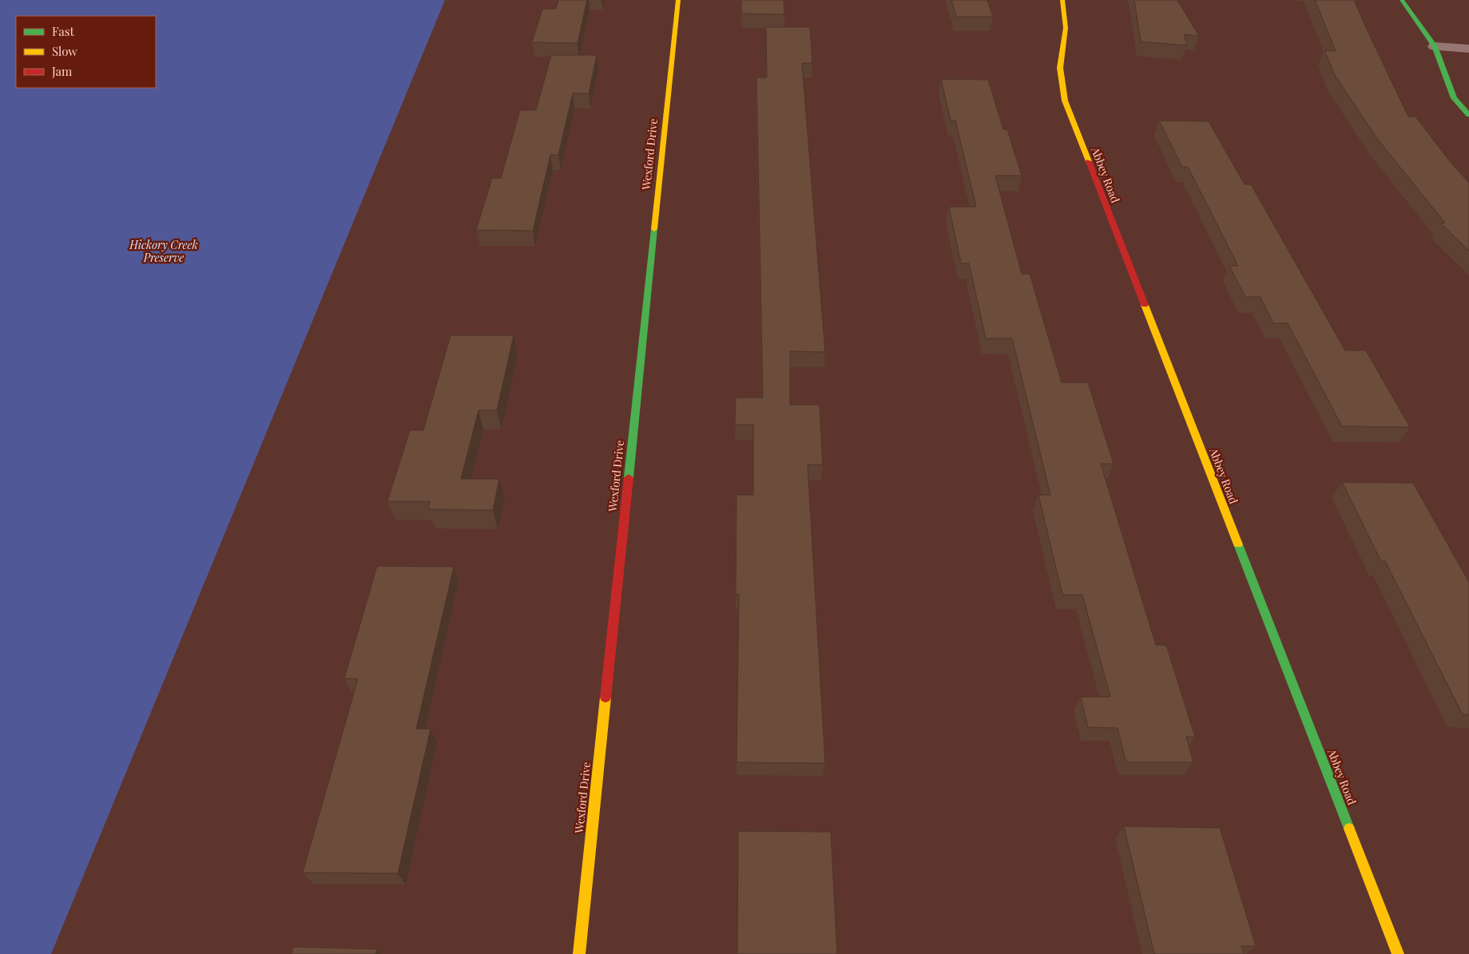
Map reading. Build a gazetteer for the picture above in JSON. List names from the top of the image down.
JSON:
{
  "streets": {
    "street": ["Wexford Drive", "Abbey Road"]
  },
  "parks": ["Hickory Creek Preserve"],
  "legend": ["Fast", "Slow", "Jam"]
}
